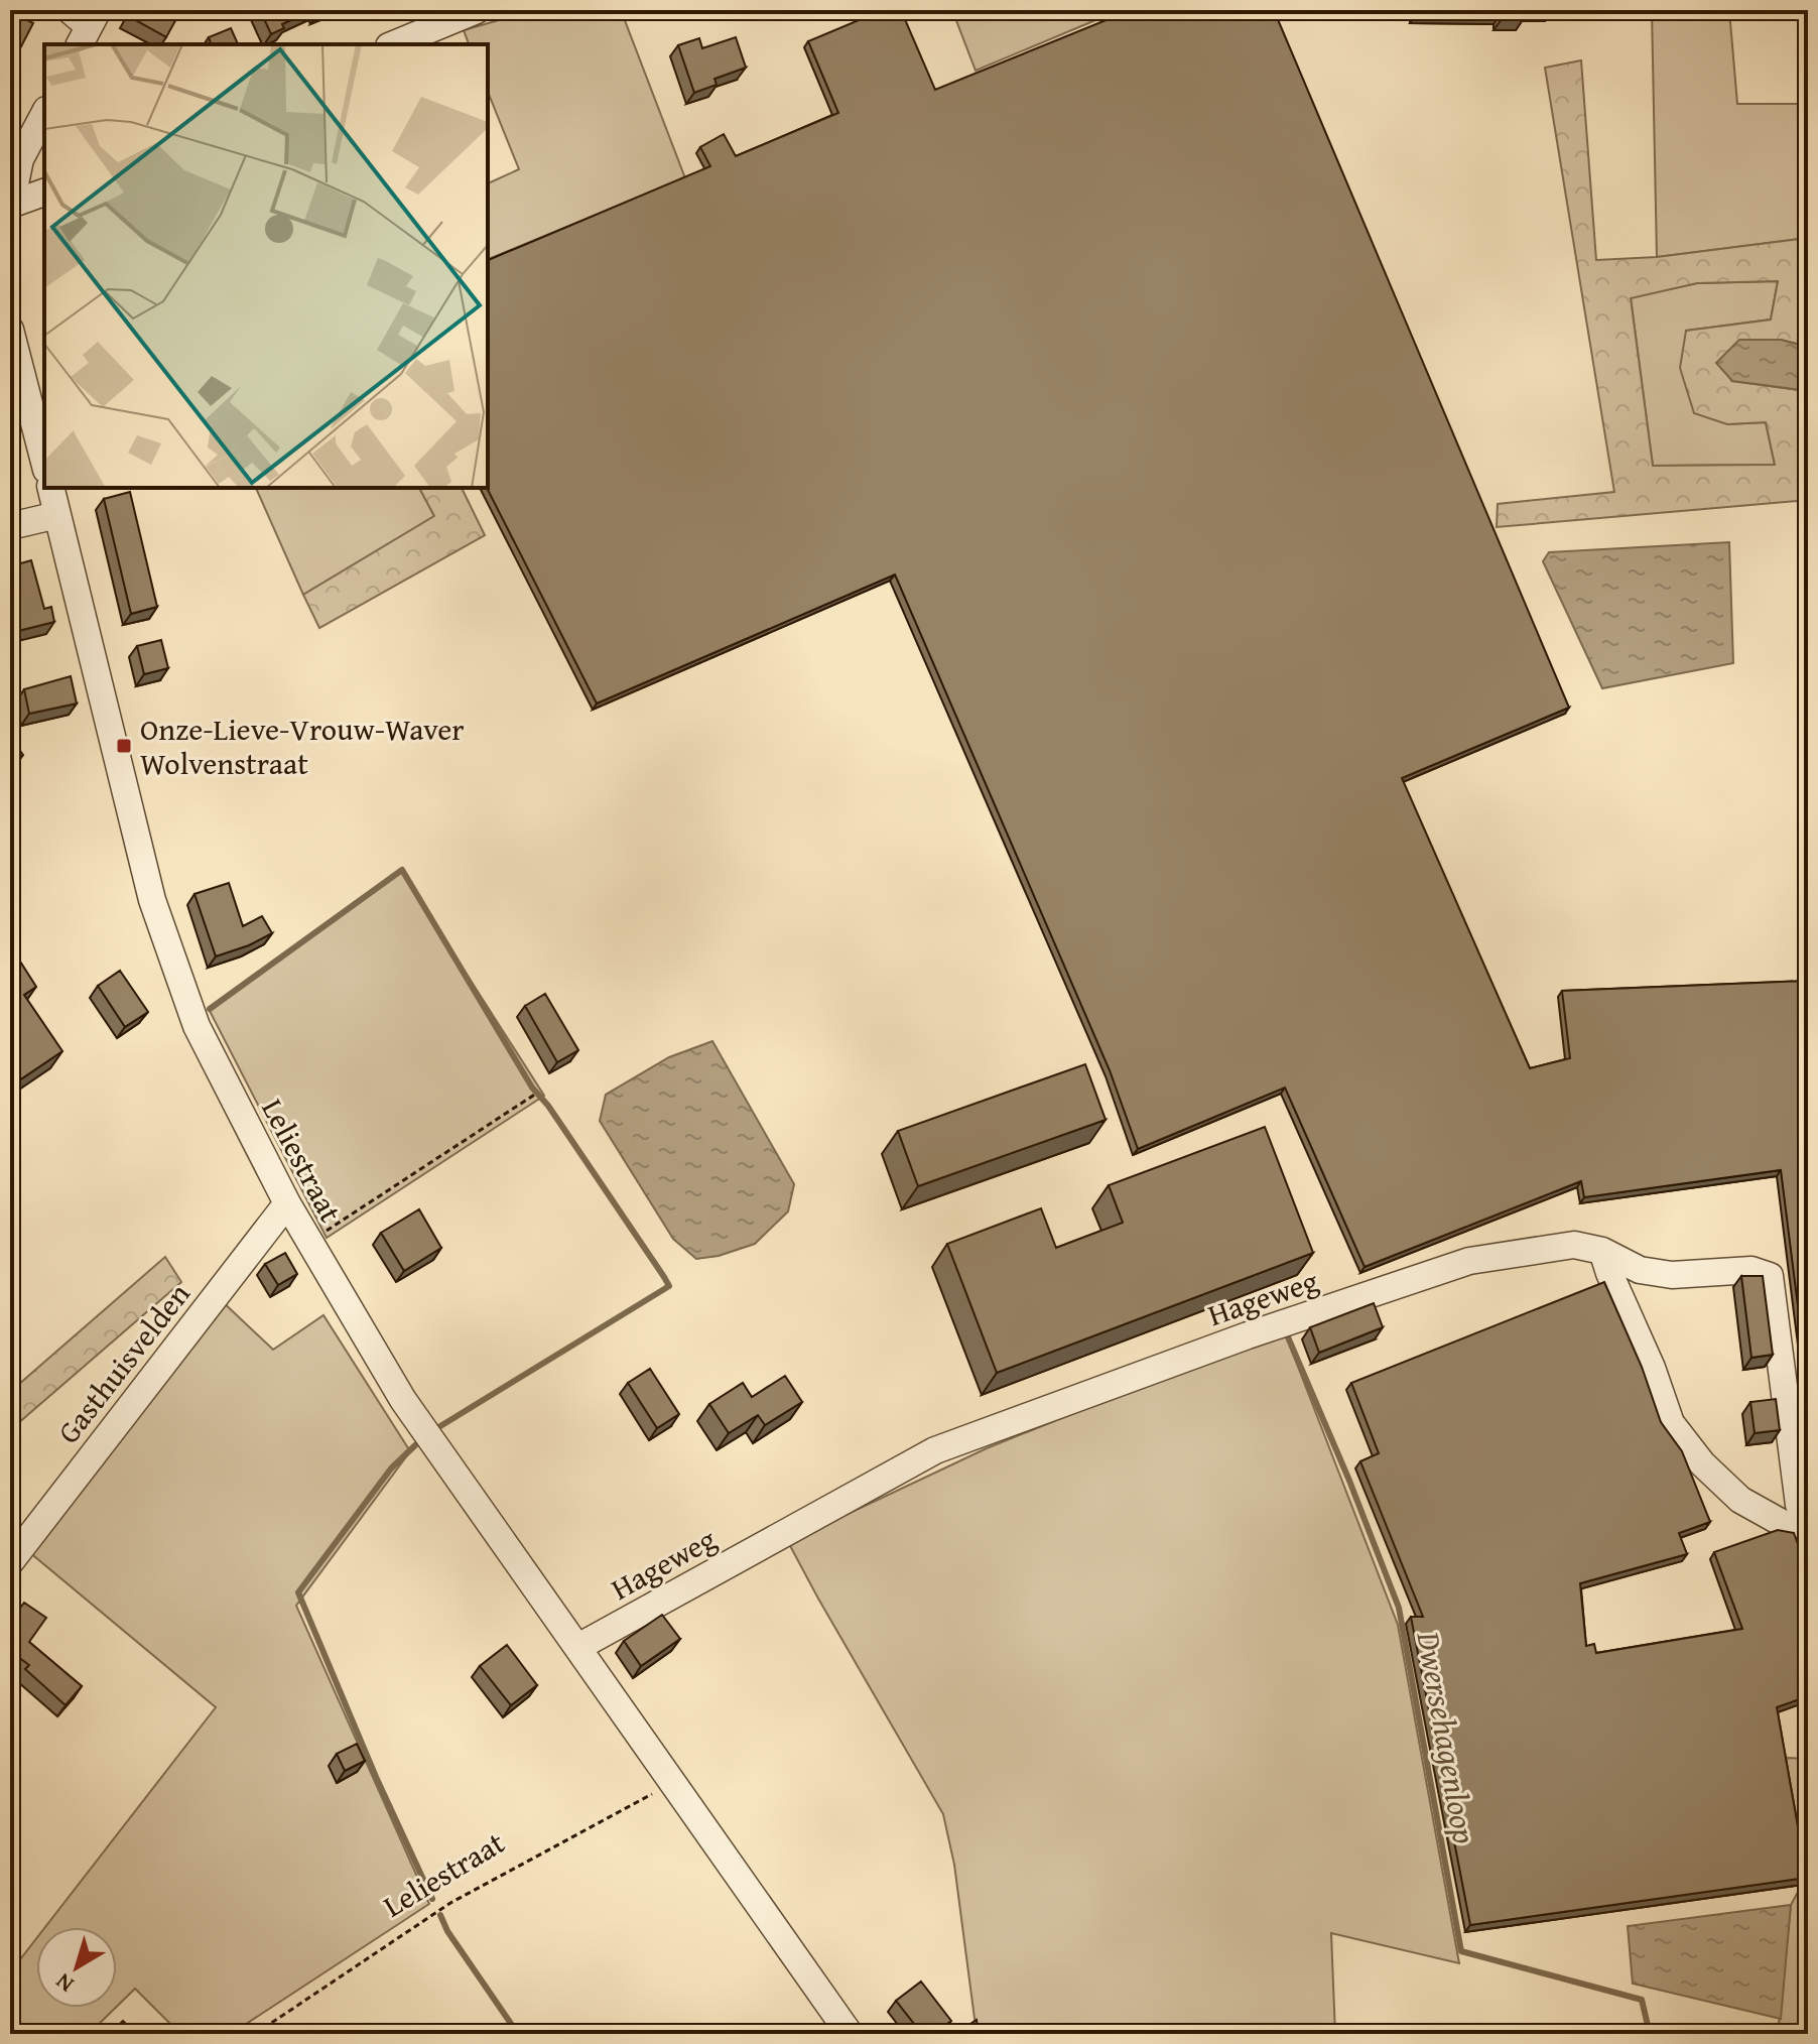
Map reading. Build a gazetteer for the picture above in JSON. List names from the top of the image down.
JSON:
{
  "streets": {
    "street": ["Leliestraat", "Hageweg", "Gasthuisvelden"]
  },
  "crossings": [
    ["Leliestraat", "Hageweg"],
    ["Leliestraat", "Gasthuisvelden"]
  ],
  "water": ["Dwersehagenloop"],
  "places": {
    "transit": ["Onze-Lieve-Vrouw-Waver Wolvenstraat"]
  },
  "north": "bottom left"
}
